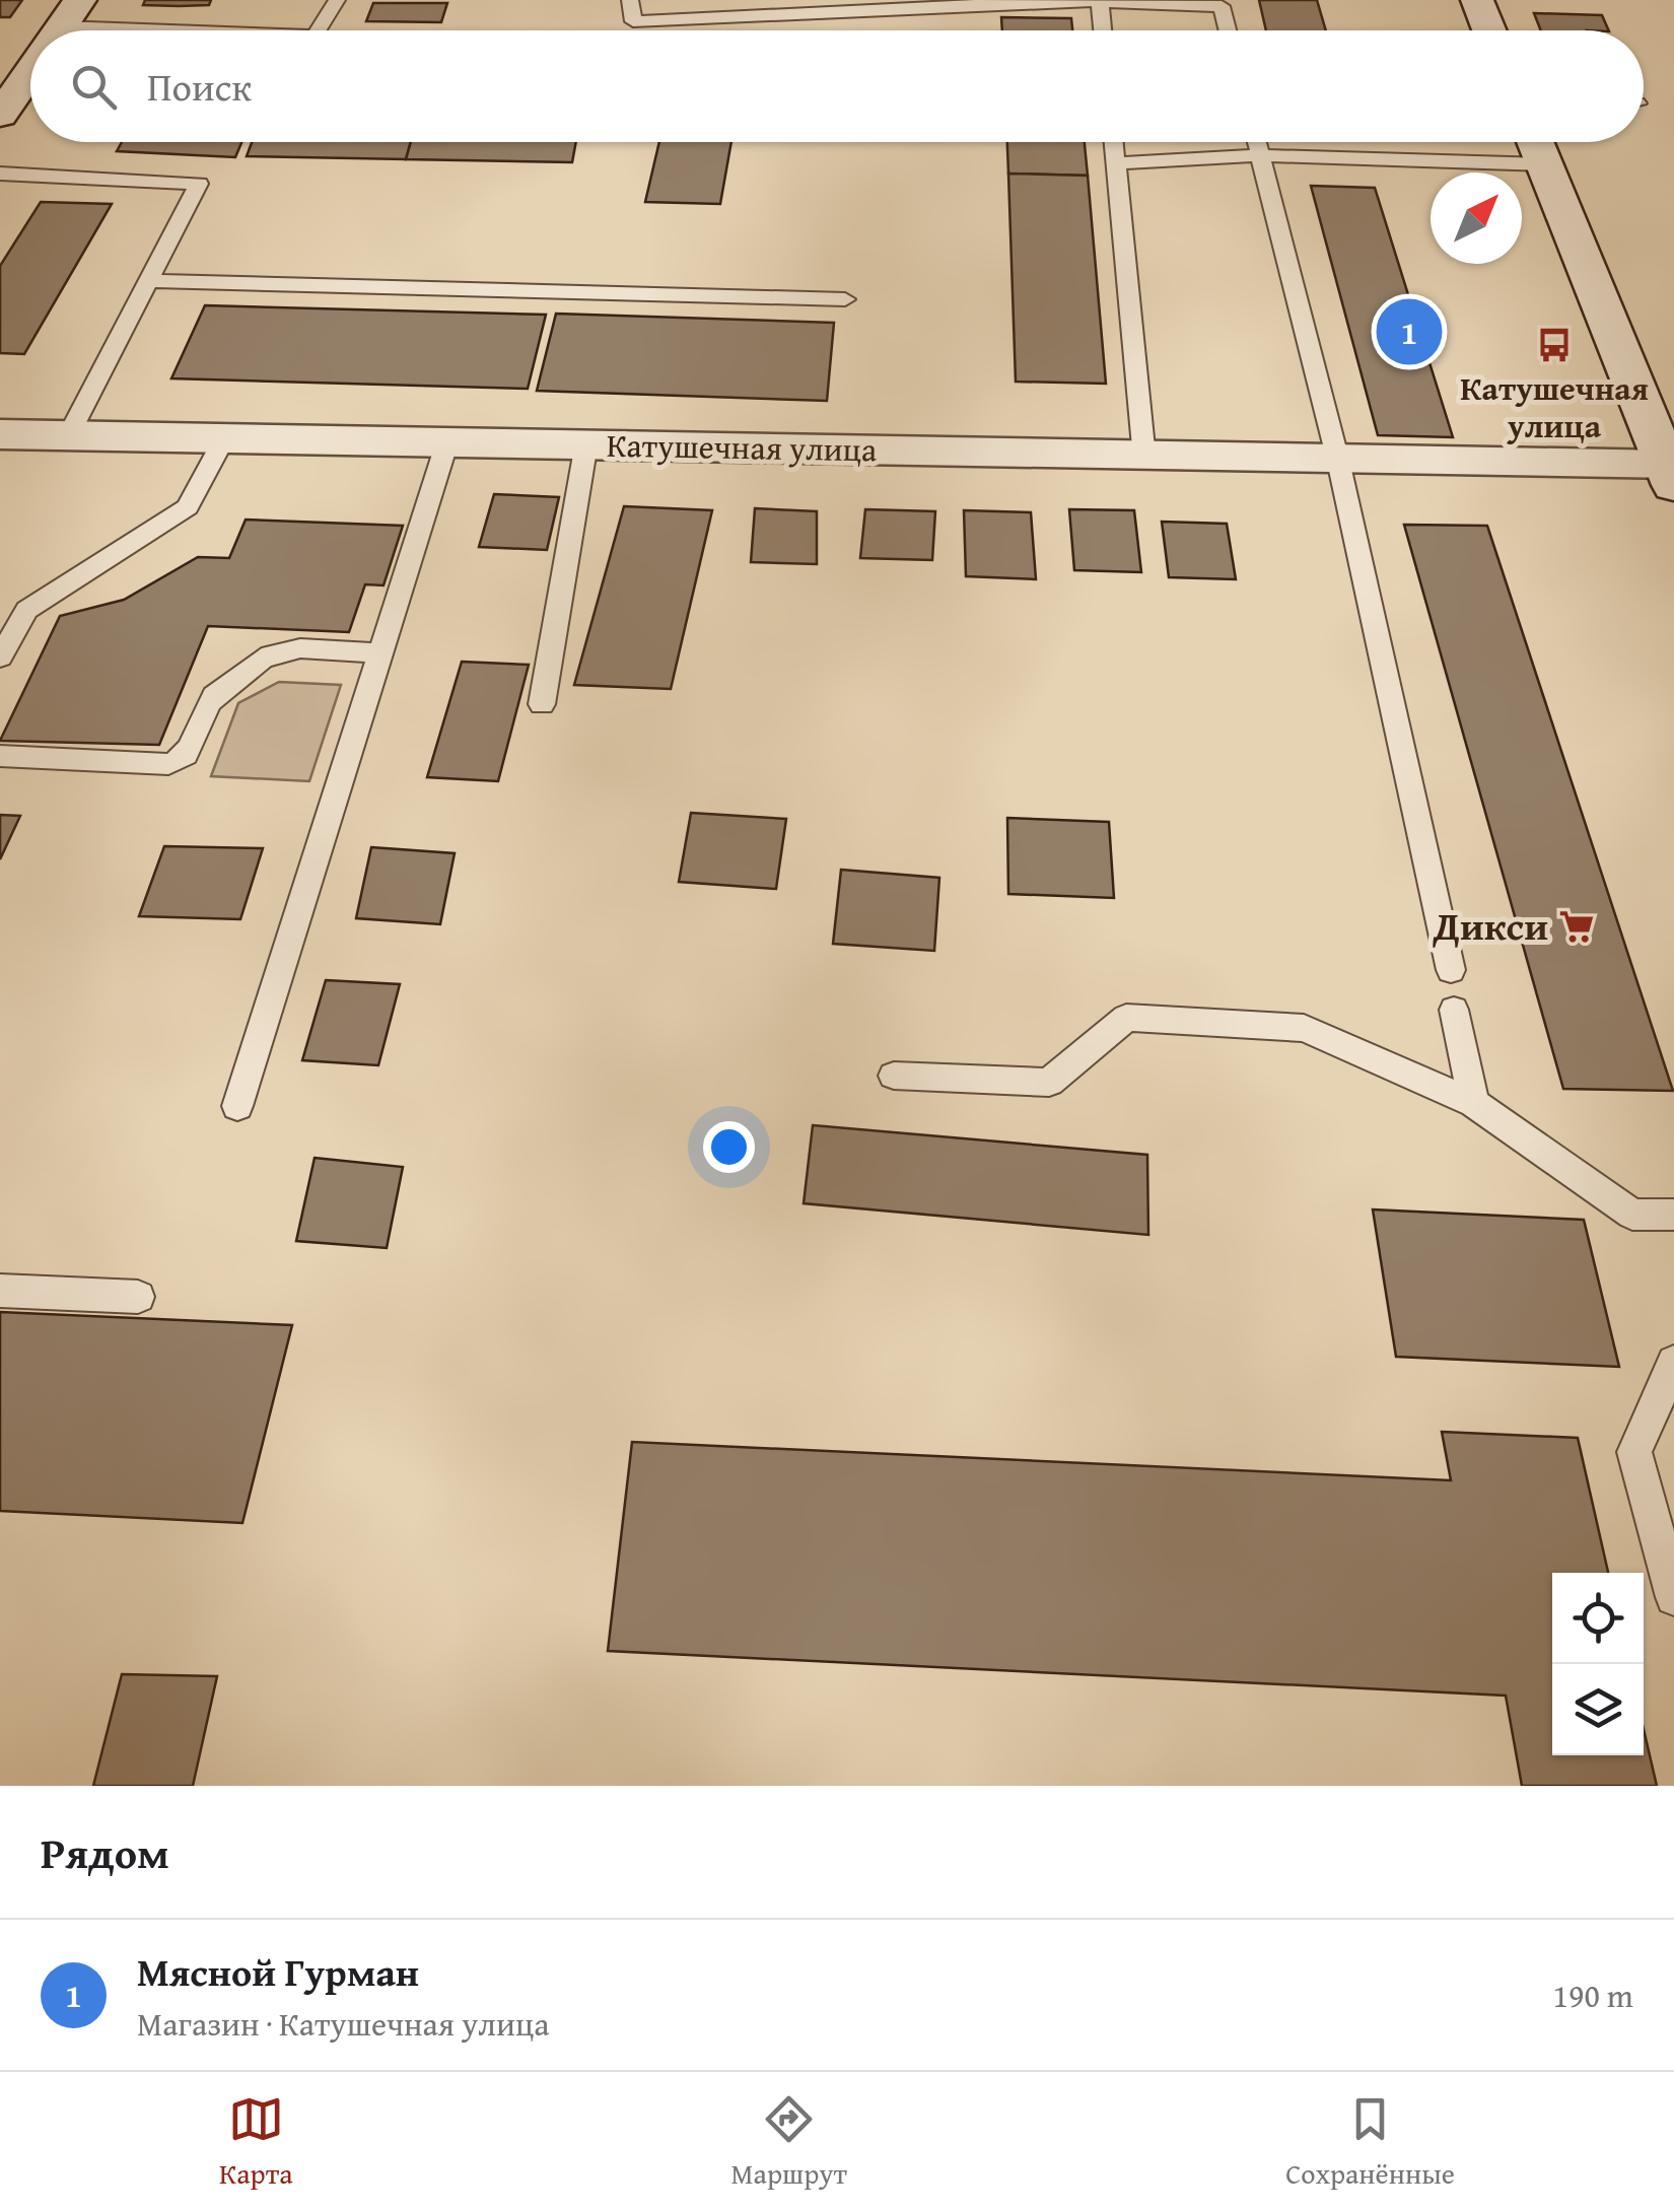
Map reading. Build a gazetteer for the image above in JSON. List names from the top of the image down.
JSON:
{
  "streets": {
    "street": ["Катушечная улица"]
  },
  "places": {
    "bus stop": ["Катушечная улица"],
    "supermarket": ["Дикси"]
  },
  "north": "top right",
  "page": {
    "search": "Поиск",
    "pins": "1",
    "heading": "Рядом",
    "list": [
      {
        "mark": "1",
        "name": "Мясной Гурман",
        "note": "Магазин · Катушечная улица",
        "value": "190 m"
      }
    ],
    "nav": ["Карта", "Маршрут", "Сохранённые"]
  }
}
